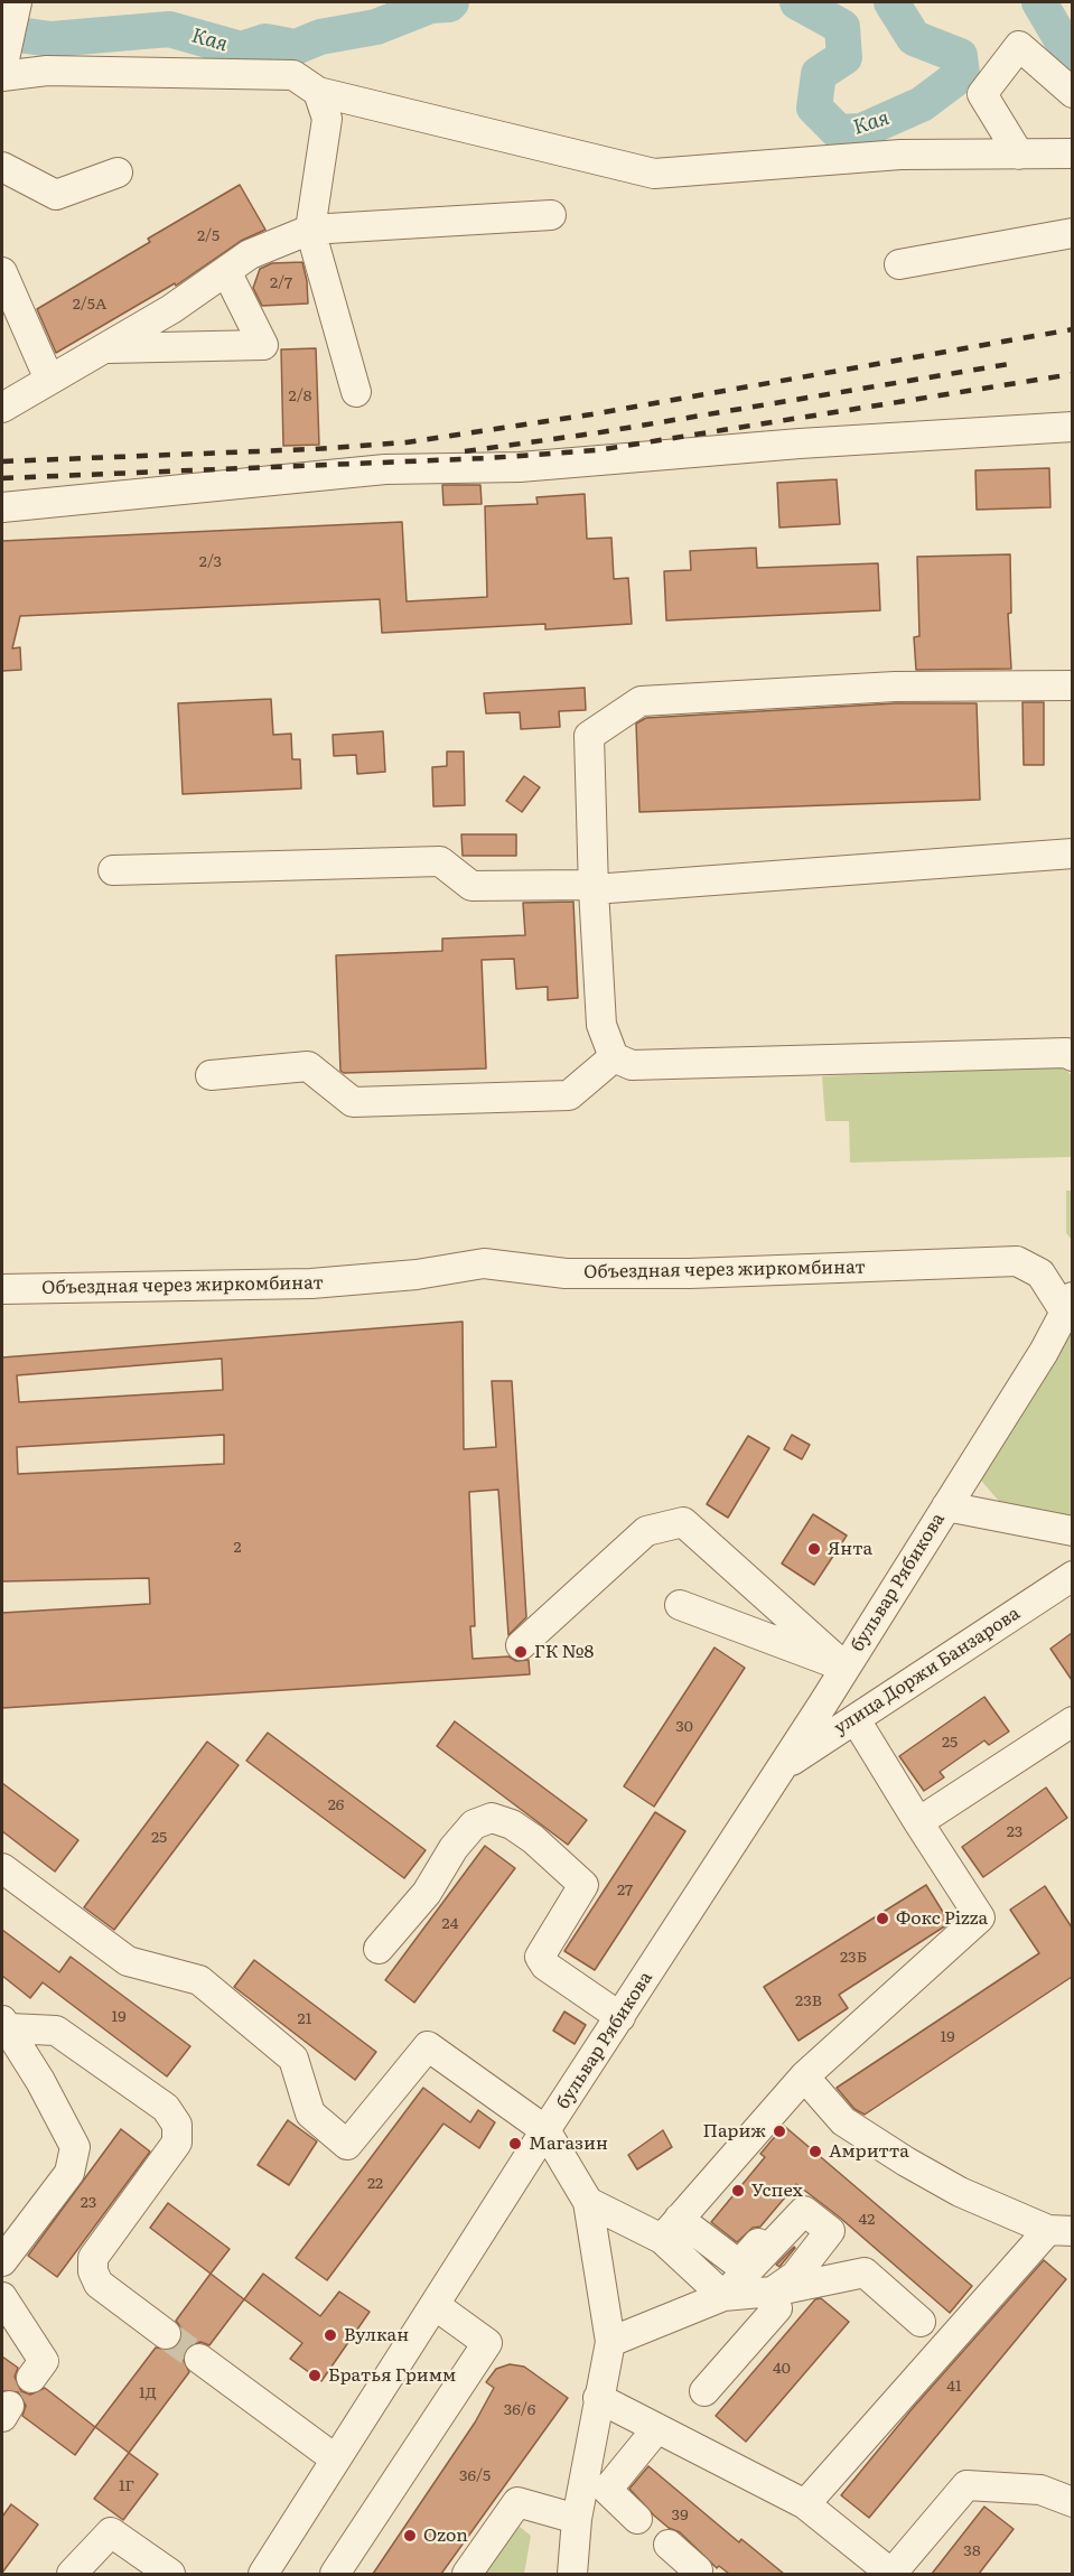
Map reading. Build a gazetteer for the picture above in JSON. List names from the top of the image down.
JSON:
{
  "streets": {
    "street": ["Объездная через жиркомбинат", "бульвар Рябикова", "улица Доржи Банзарова"]
  },
  "crossings": [
    ["Объездная через жиркомбинат", "бульвар Рябикова"],
    ["бульвар Рябикова", "улица Доржи Банзарова"]
  ],
  "water": ["Кая"],
  "places": [
    "Янта",
    "ГК №8",
    "Фокс Pizza",
    "Париж",
    "Магазин",
    "Амритта",
    "Успех",
    "Вулкан",
    "Братья Гримм",
    "Ozon"
  ],
  "house_numbers": [
    "2/5",
    "2/7",
    "2/5А",
    "2/8",
    "2/3",
    "2",
    "30",
    "25",
    "26",
    "23",
    "25",
    "27",
    "24",
    "23Б",
    "23В",
    "19",
    "21",
    "19",
    "22",
    "23",
    "42",
    "40",
    "41",
    "1Д",
    "36/6",
    "36/5",
    "1Г",
    "39",
    "38"
  ]
}
